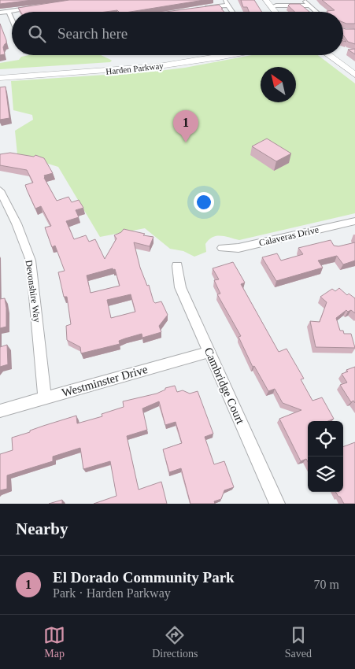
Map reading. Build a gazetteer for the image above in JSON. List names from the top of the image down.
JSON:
{
  "streets": {
    "street": [
      "Harden Parkway",
      "Calaveras Drive",
      "Devonshire Way",
      "Westminster Drive",
      "Cambridge Court"
    ]
  },
  "crossings": [
    ["Devonshire Way", "Westminster Drive"],
    ["Westminster Drive", "Cambridge Court"]
  ],
  "north": "top left",
  "page": {
    "search": "Search here",
    "pins": "1",
    "heading": "Nearby",
    "list": [
      {
        "mark": "1",
        "name": "El Dorado Community Park",
        "note": "Park · Harden Parkway",
        "value": "70 m"
      }
    ],
    "nav": ["Map", "Directions", "Saved"]
  }
}
